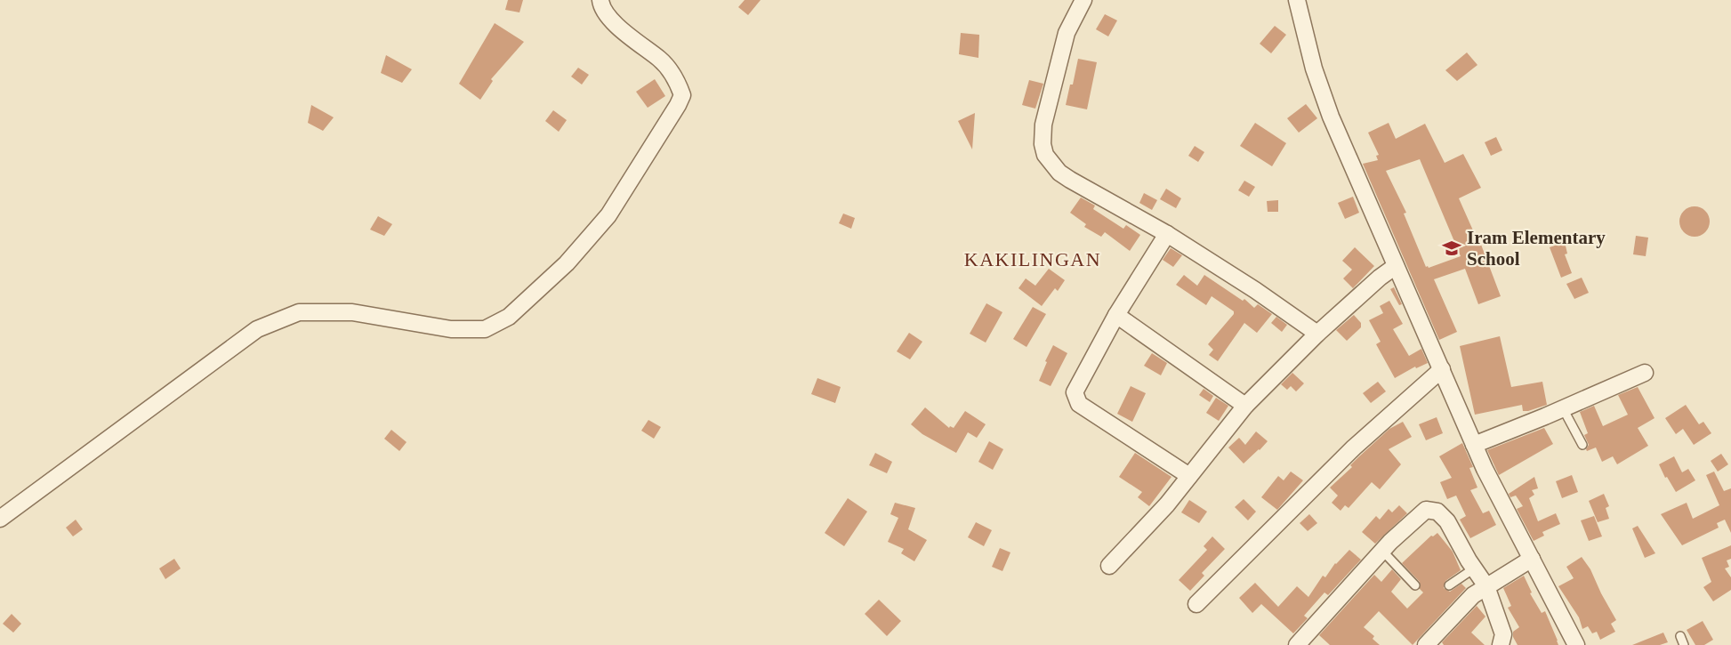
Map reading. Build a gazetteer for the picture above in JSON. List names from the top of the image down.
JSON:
{
  "districts": ["KAKILINGAN"],
  "places": {
    "school or university": ["Iram Elementary School"]
  }
}
